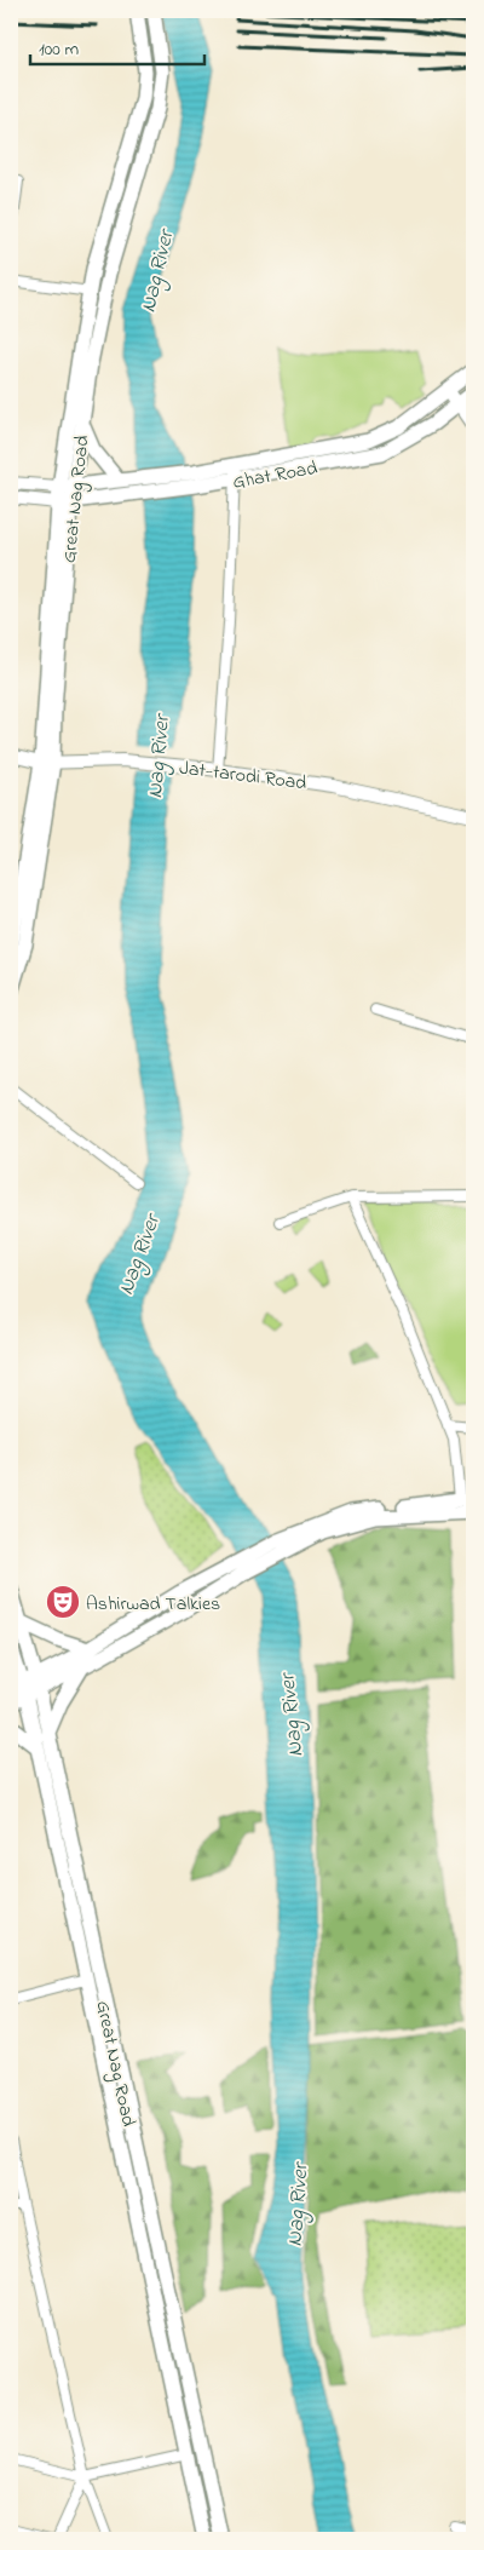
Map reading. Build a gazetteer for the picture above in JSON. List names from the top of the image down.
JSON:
{
  "streets": {
    "main road": ["Ghat Road", "Great Nag Road"],
    "street": ["Jat-tarodi Road"]
  },
  "crossings": [
    ["Ghat Road", "Great Nag Road"],
    ["Great Nag Road", "Jat-tarodi Road"]
  ],
  "water": ["Nag River"],
  "places": {
    "theatre": ["Ashirwad Talkies"]
  },
  "scale_bar": "100 m"
}
